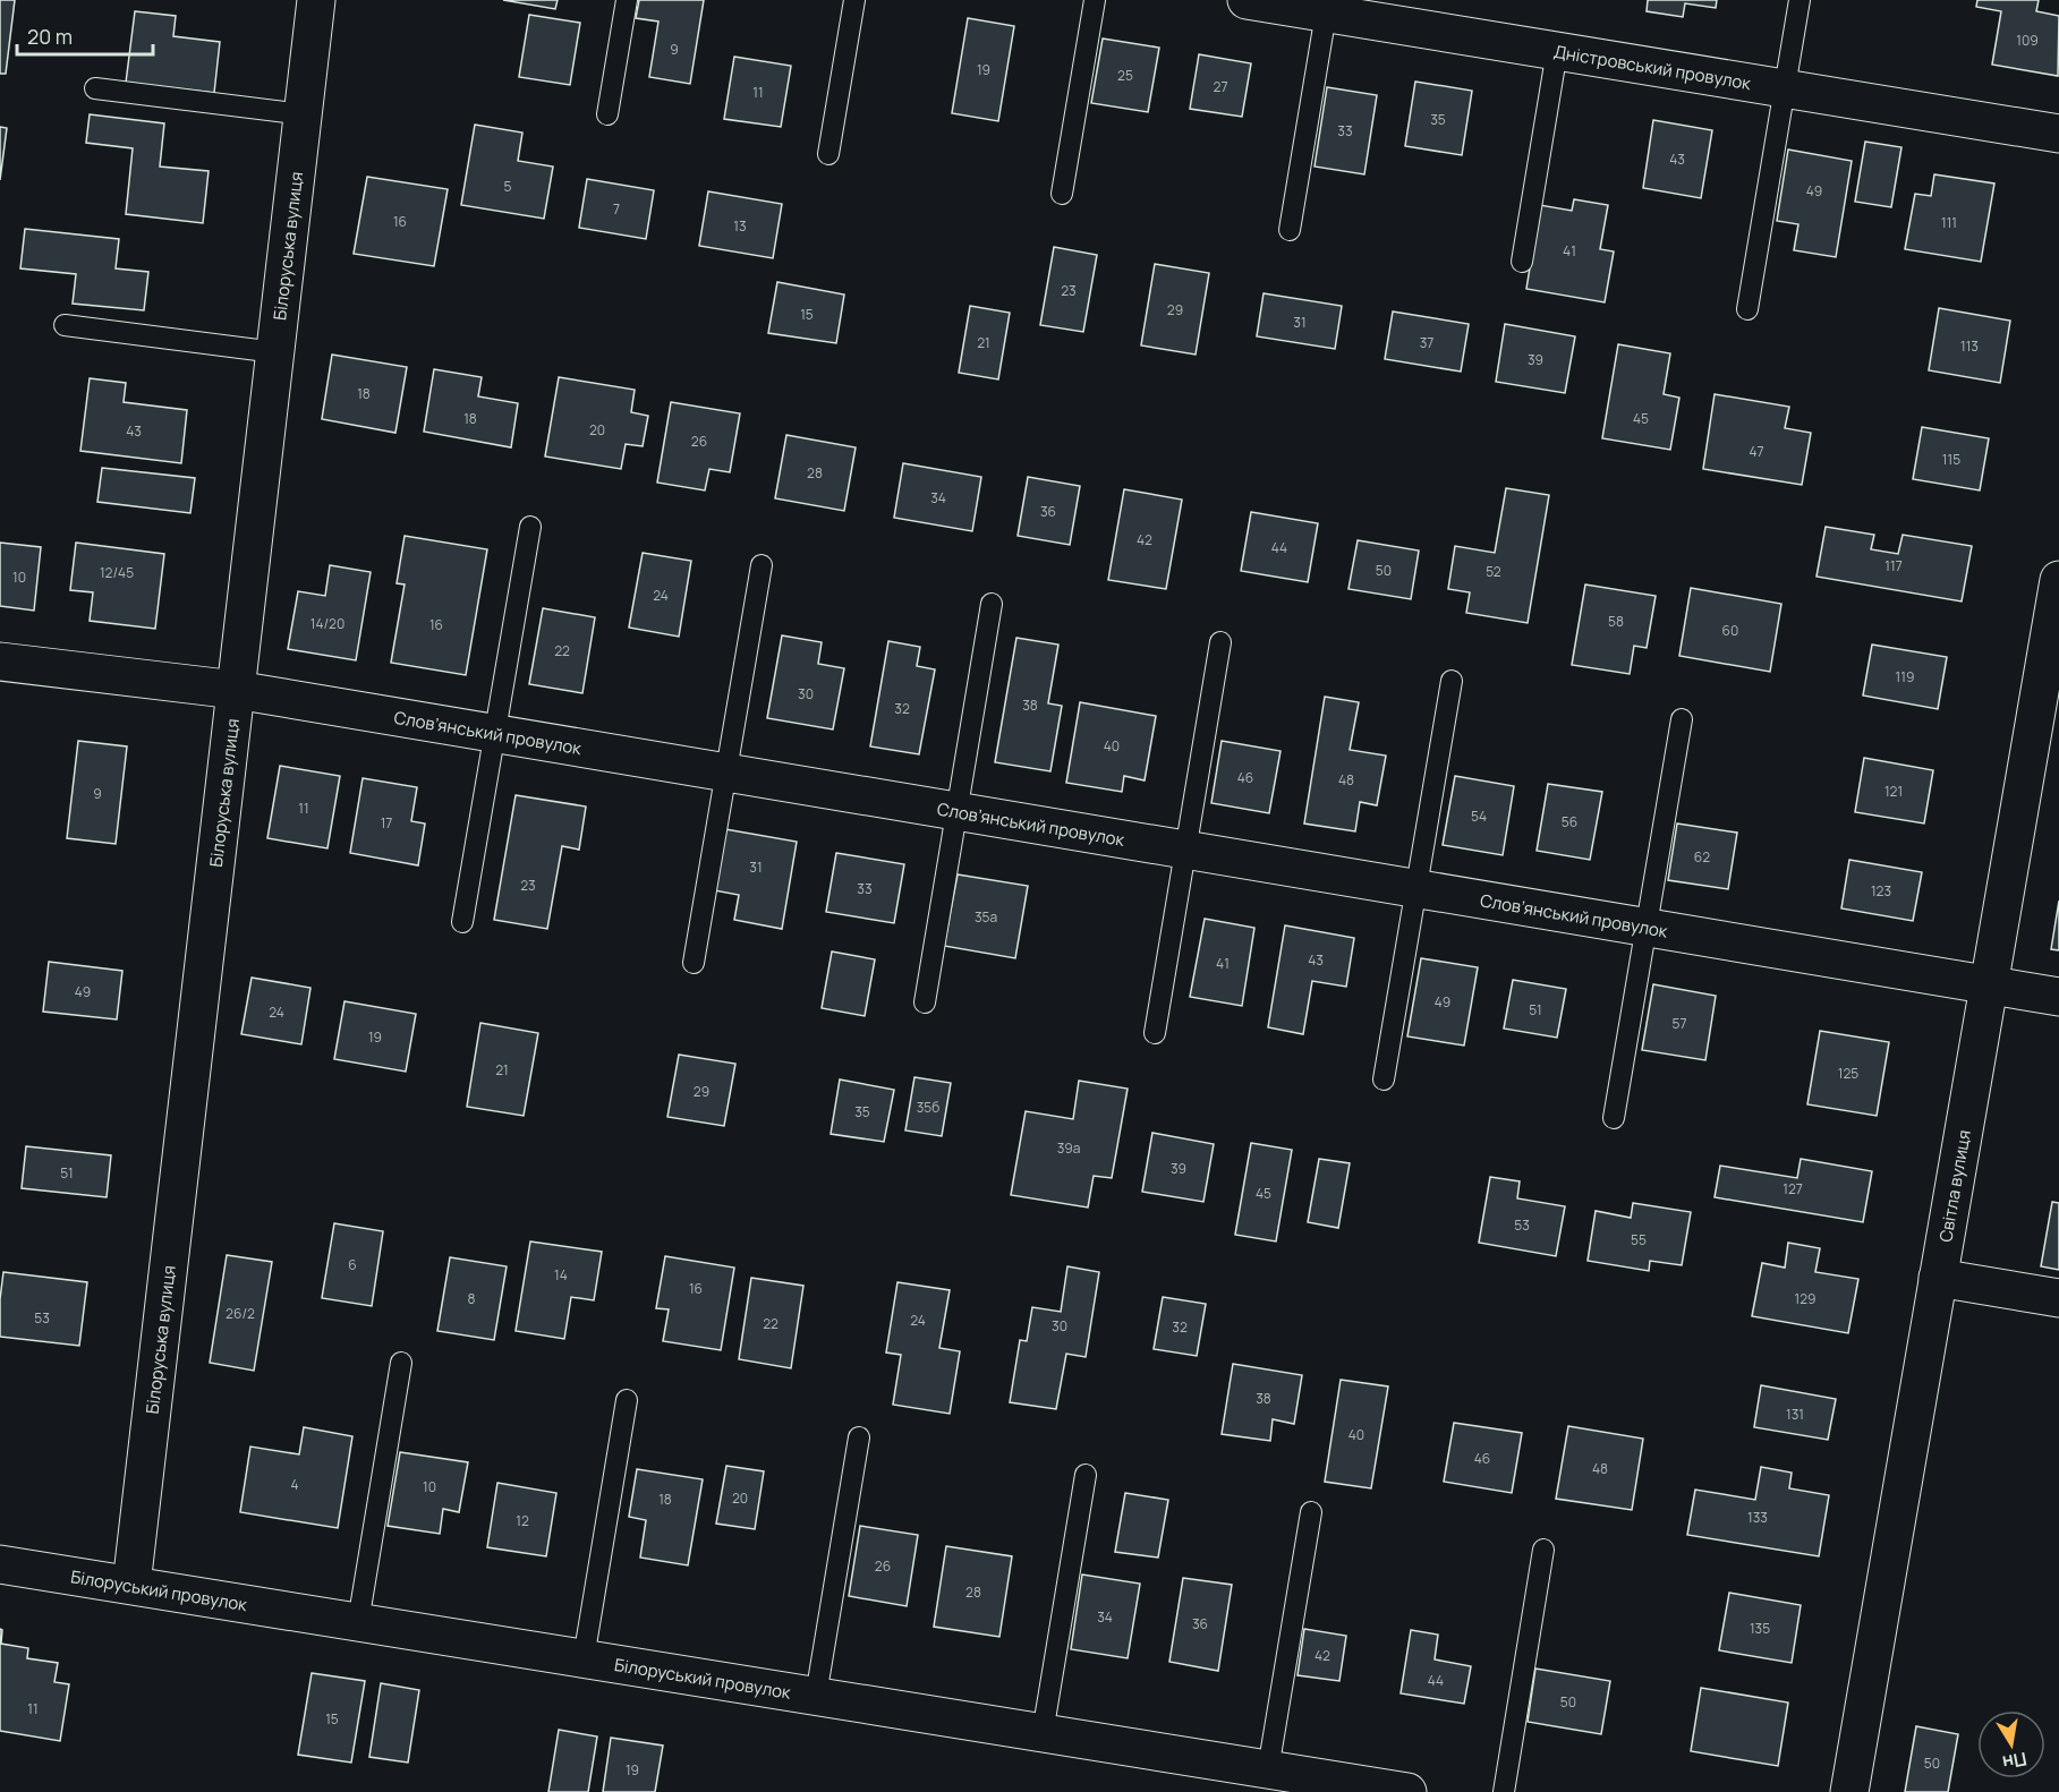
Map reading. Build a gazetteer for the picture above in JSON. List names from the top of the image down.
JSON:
{
  "streets": {
    "street": [
      "Дністровський провулок",
      "Білоруська вулиця",
      "Слов’янський провулок",
      "Світла вулиця",
      "Білоруський провулок"
    ]
  },
  "crossings": [
    ["Білоруська вулиця", "Слов’янський провулок"],
    ["Білоруська вулиця", "Білоруський провулок"],
    ["Слов’янський провулок", "Світла вулиця"]
  ],
  "house_numbers": [
    "109",
    "9",
    "19",
    "25",
    "27",
    "11",
    "35",
    "33",
    "43",
    "5",
    "49",
    "7",
    "16",
    "111",
    "13",
    "41",
    "23",
    "29",
    "15",
    "31",
    "21",
    "37",
    "113",
    "39",
    "18",
    "18",
    "45",
    "20",
    "43",
    "26",
    "47",
    "115",
    "28",
    "34",
    "36",
    "42",
    "44",
    "117",
    "50",
    "52",
    "12/45",
    "10",
    "24",
    "58",
    "14/20",
    "16",
    "60",
    "22",
    "119",
    "30",
    "38",
    "32",
    "40",
    "46",
    "48",
    "121",
    "9",
    "11",
    "54",
    "56",
    "17",
    "62",
    "31",
    "23",
    "33",
    "123",
    "35а",
    "43",
    "41",
    "49",
    "49",
    "51",
    "24",
    "57",
    "19",
    "21",
    "125",
    "29",
    "35б",
    "35",
    "39а",
    "39",
    "51",
    "127",
    "45",
    "53",
    "55",
    "6",
    "14",
    "16",
    "8",
    "129",
    "26/2",
    "53",
    "24",
    "22",
    "30",
    "32",
    "38",
    "131",
    "40",
    "46",
    "48",
    "4",
    "10",
    "20",
    "18",
    "133",
    "12",
    "26",
    "28",
    "34",
    "36",
    "135",
    "42",
    "44",
    "50",
    "11",
    "15",
    "50",
    "19"
  ],
  "scale_bar": "20 m",
  "north": "bottom"
}
